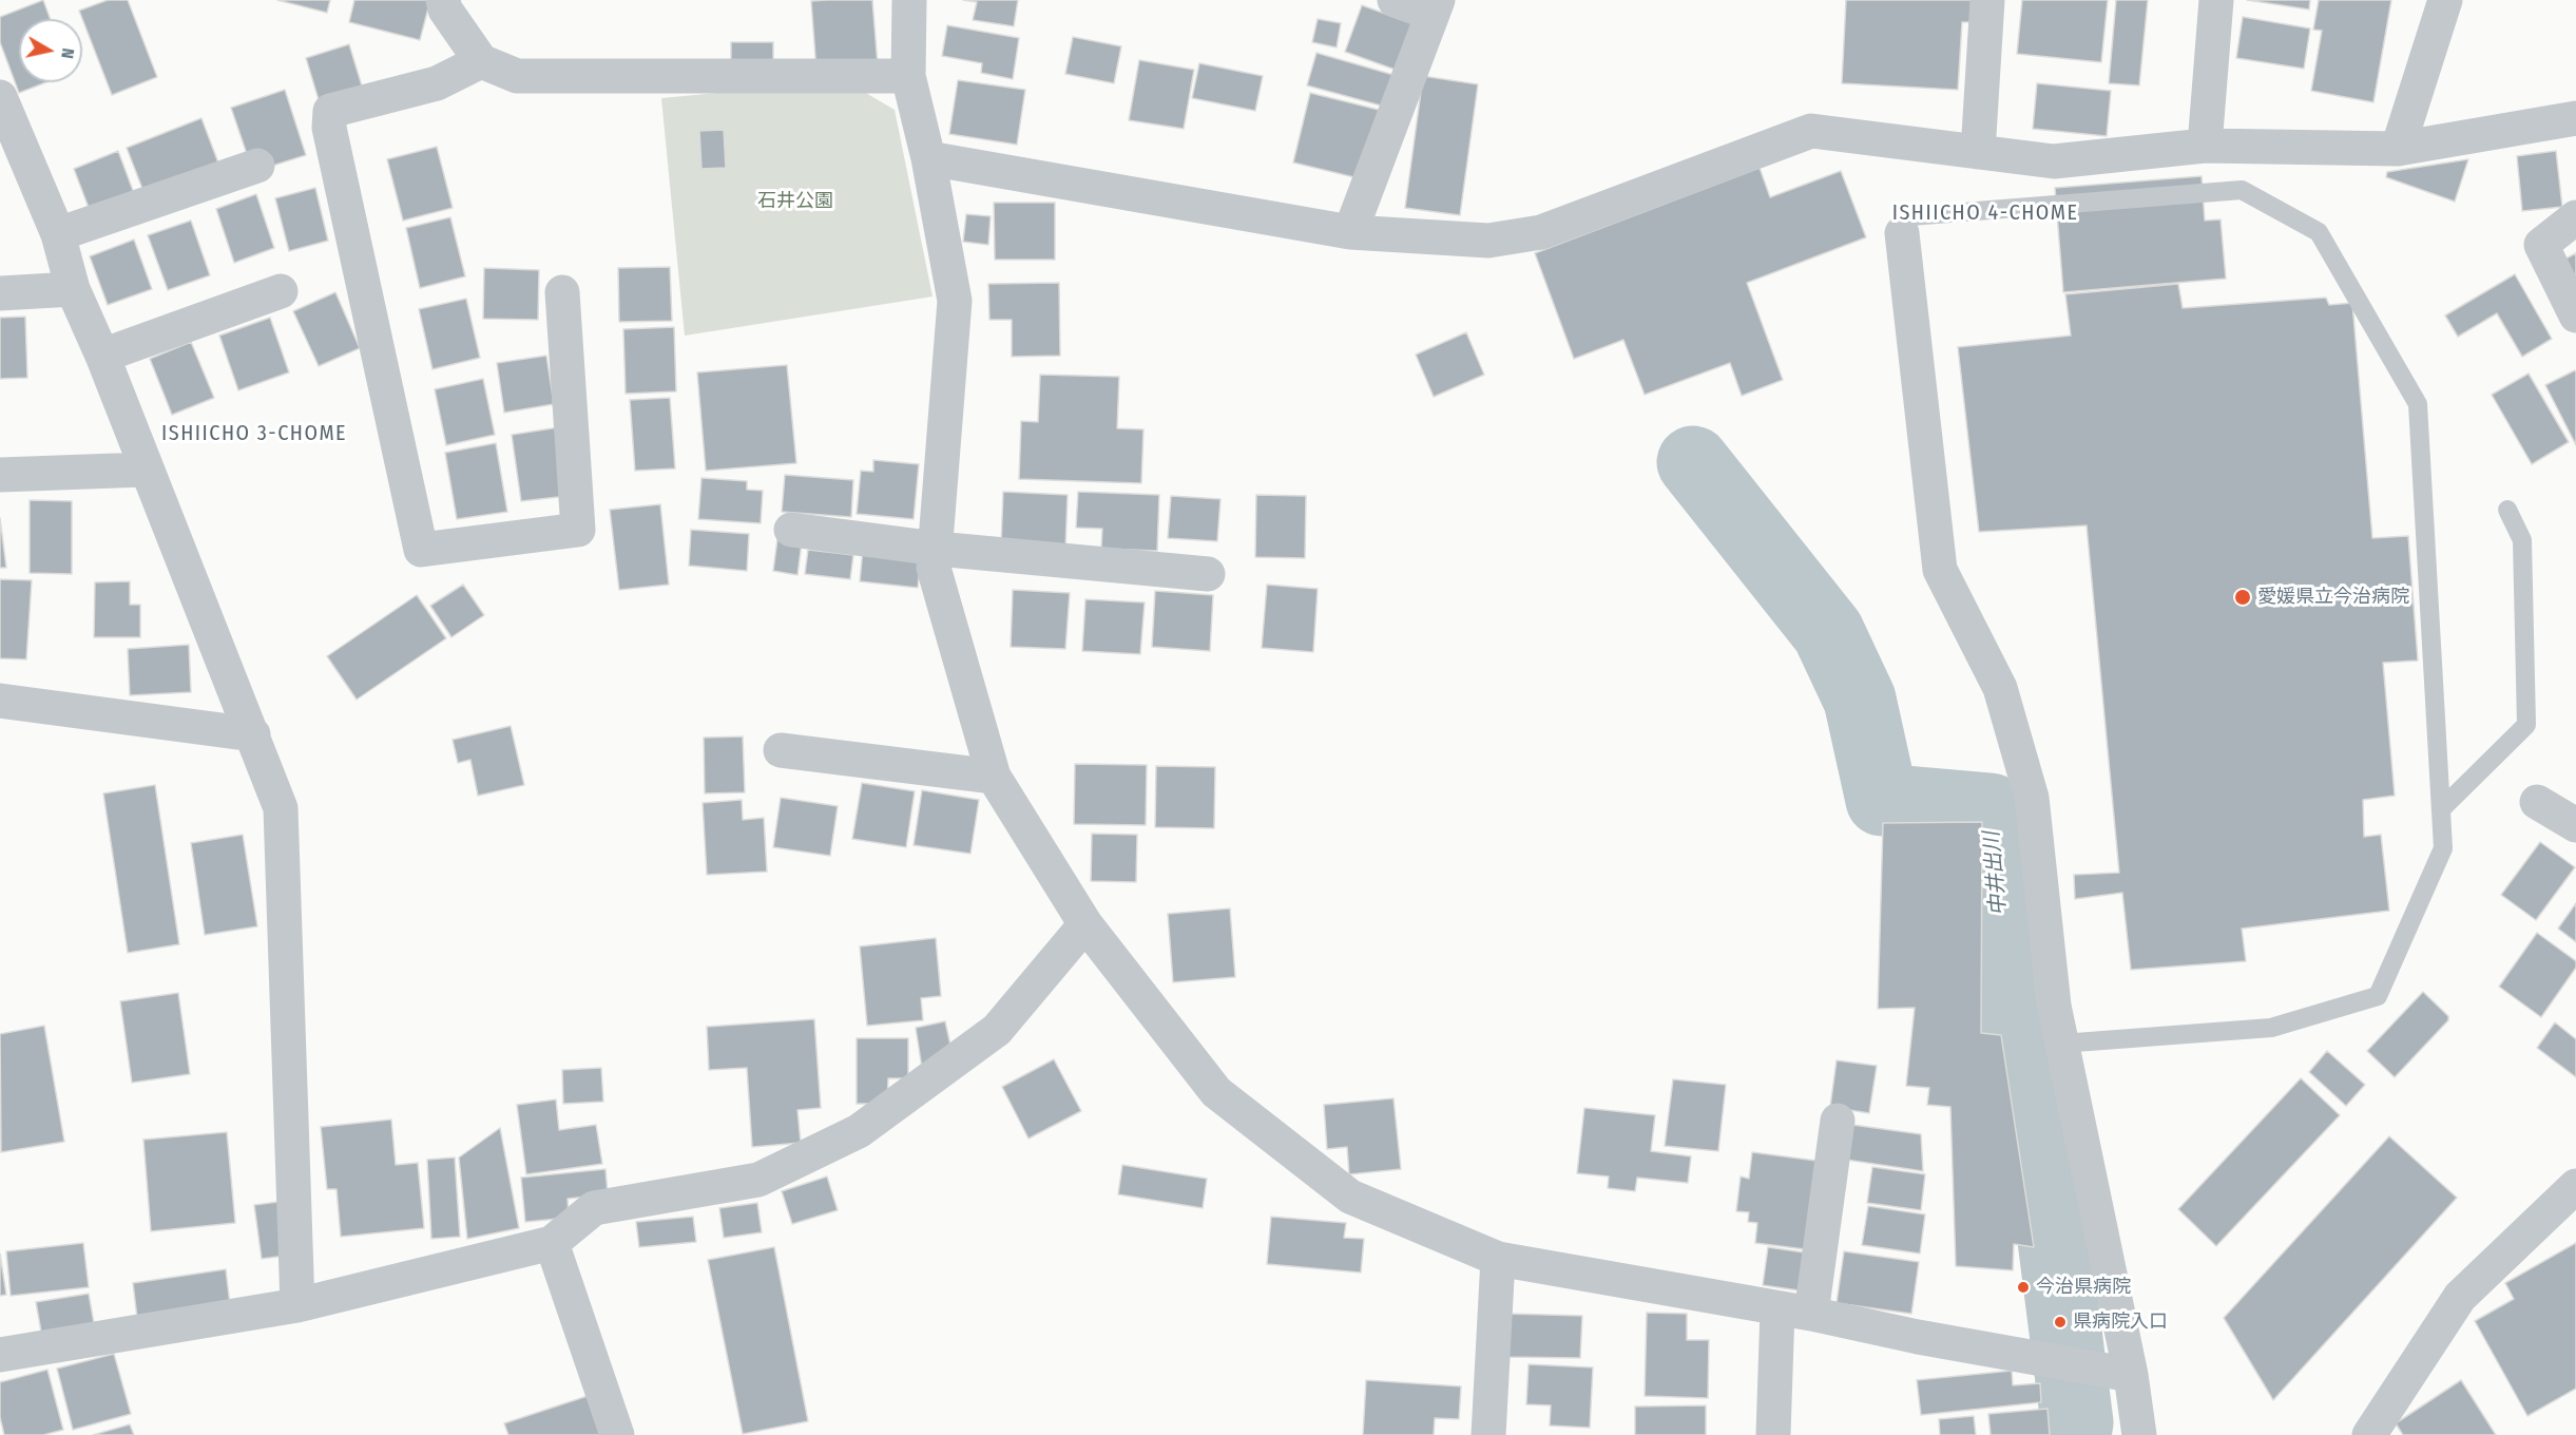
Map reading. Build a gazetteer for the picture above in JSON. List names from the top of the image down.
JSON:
{
  "districts": ["ISHIICHO 4-CHOME", "ISHIICHO 3-CHOME"],
  "water": ["中井出川"],
  "parks": ["石井公園"],
  "places": ["愛媛県立今治病院", "今治県病院", "県病院入口"],
  "north": "right"
}
